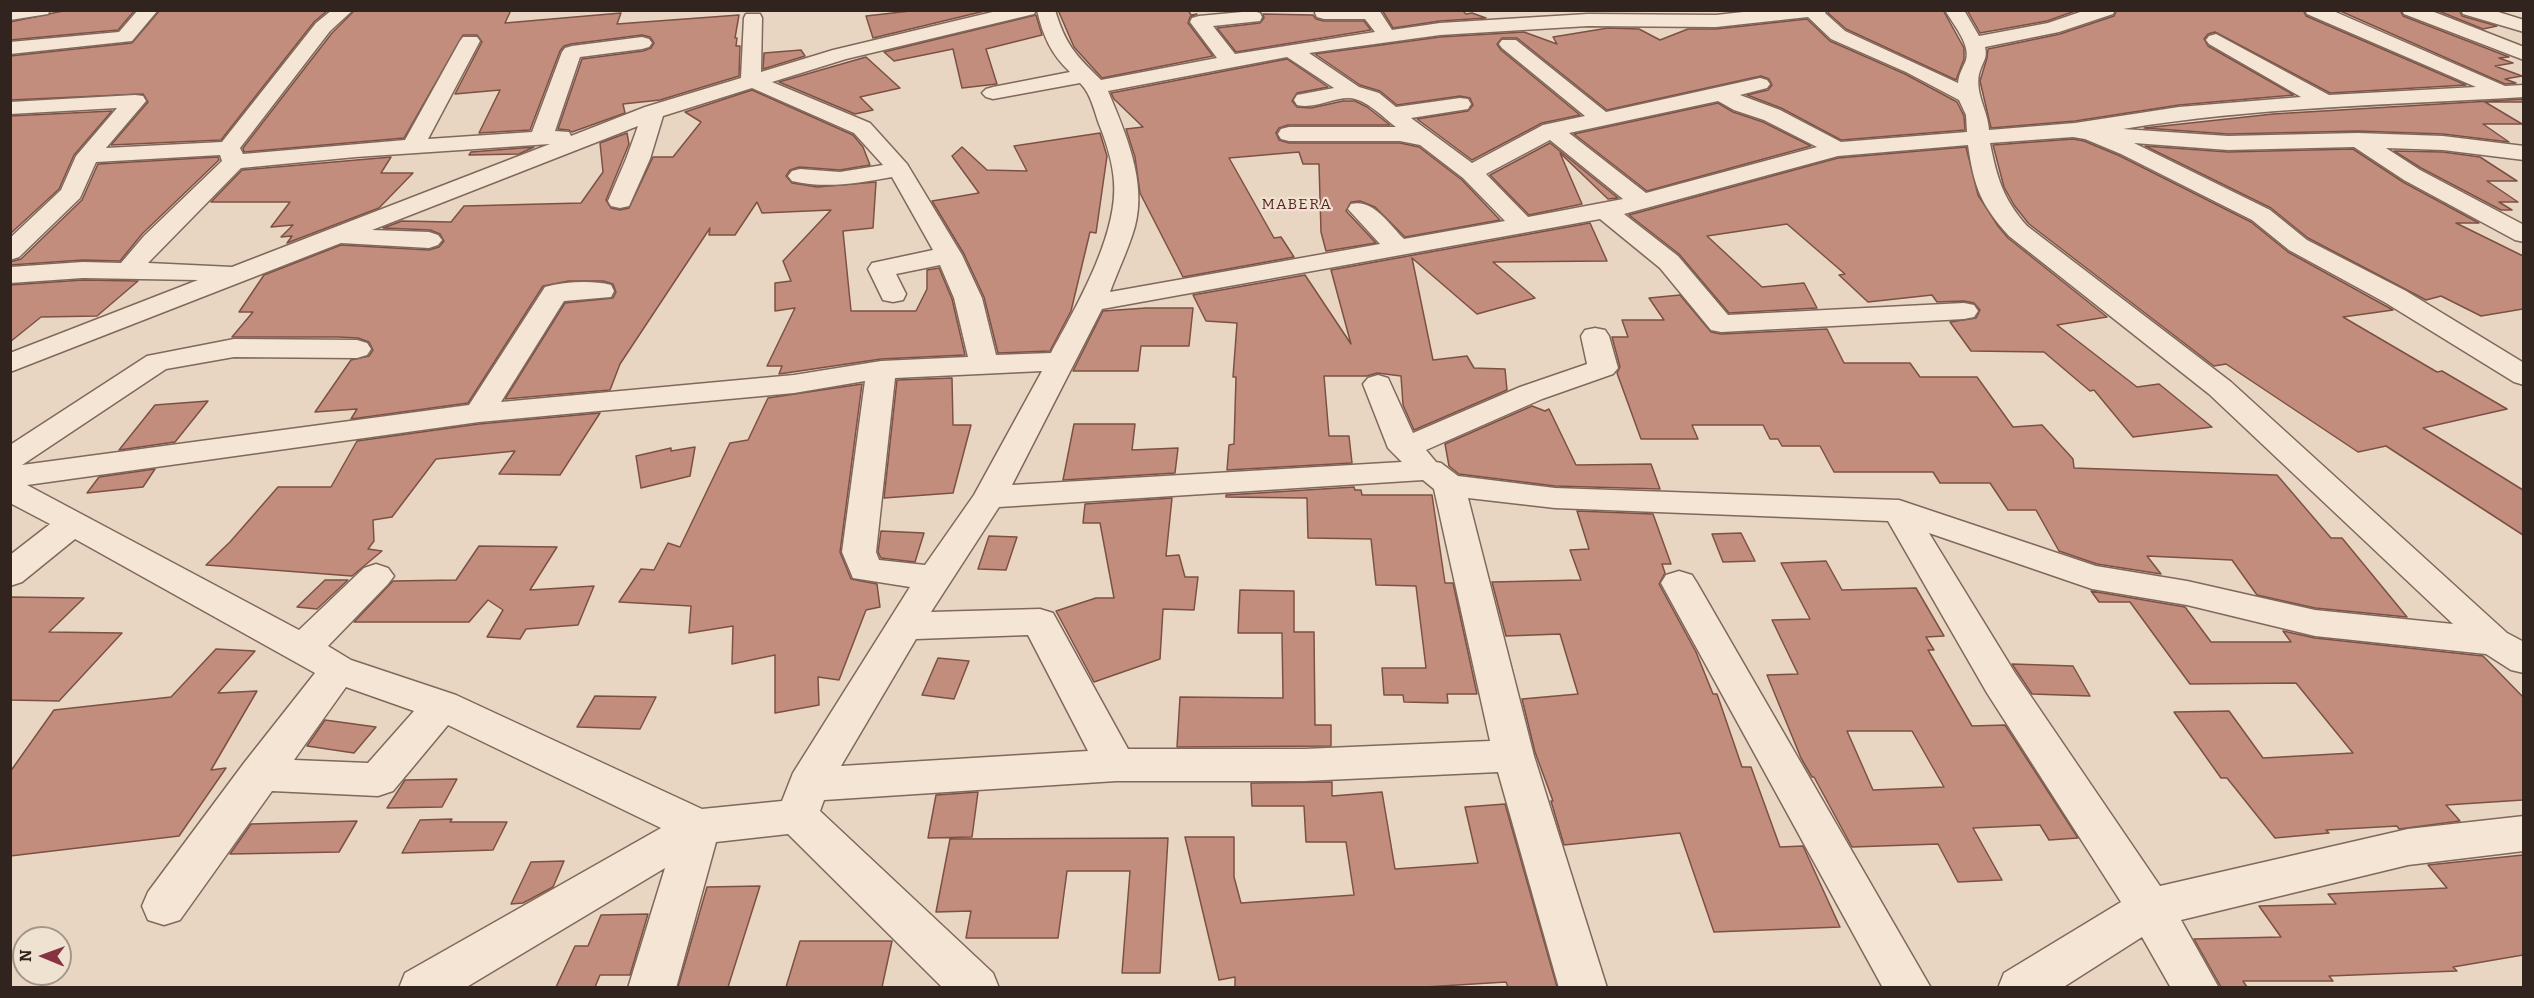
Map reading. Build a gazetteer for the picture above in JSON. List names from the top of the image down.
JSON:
{
  "districts": ["MABERA"],
  "north": "left"
}
